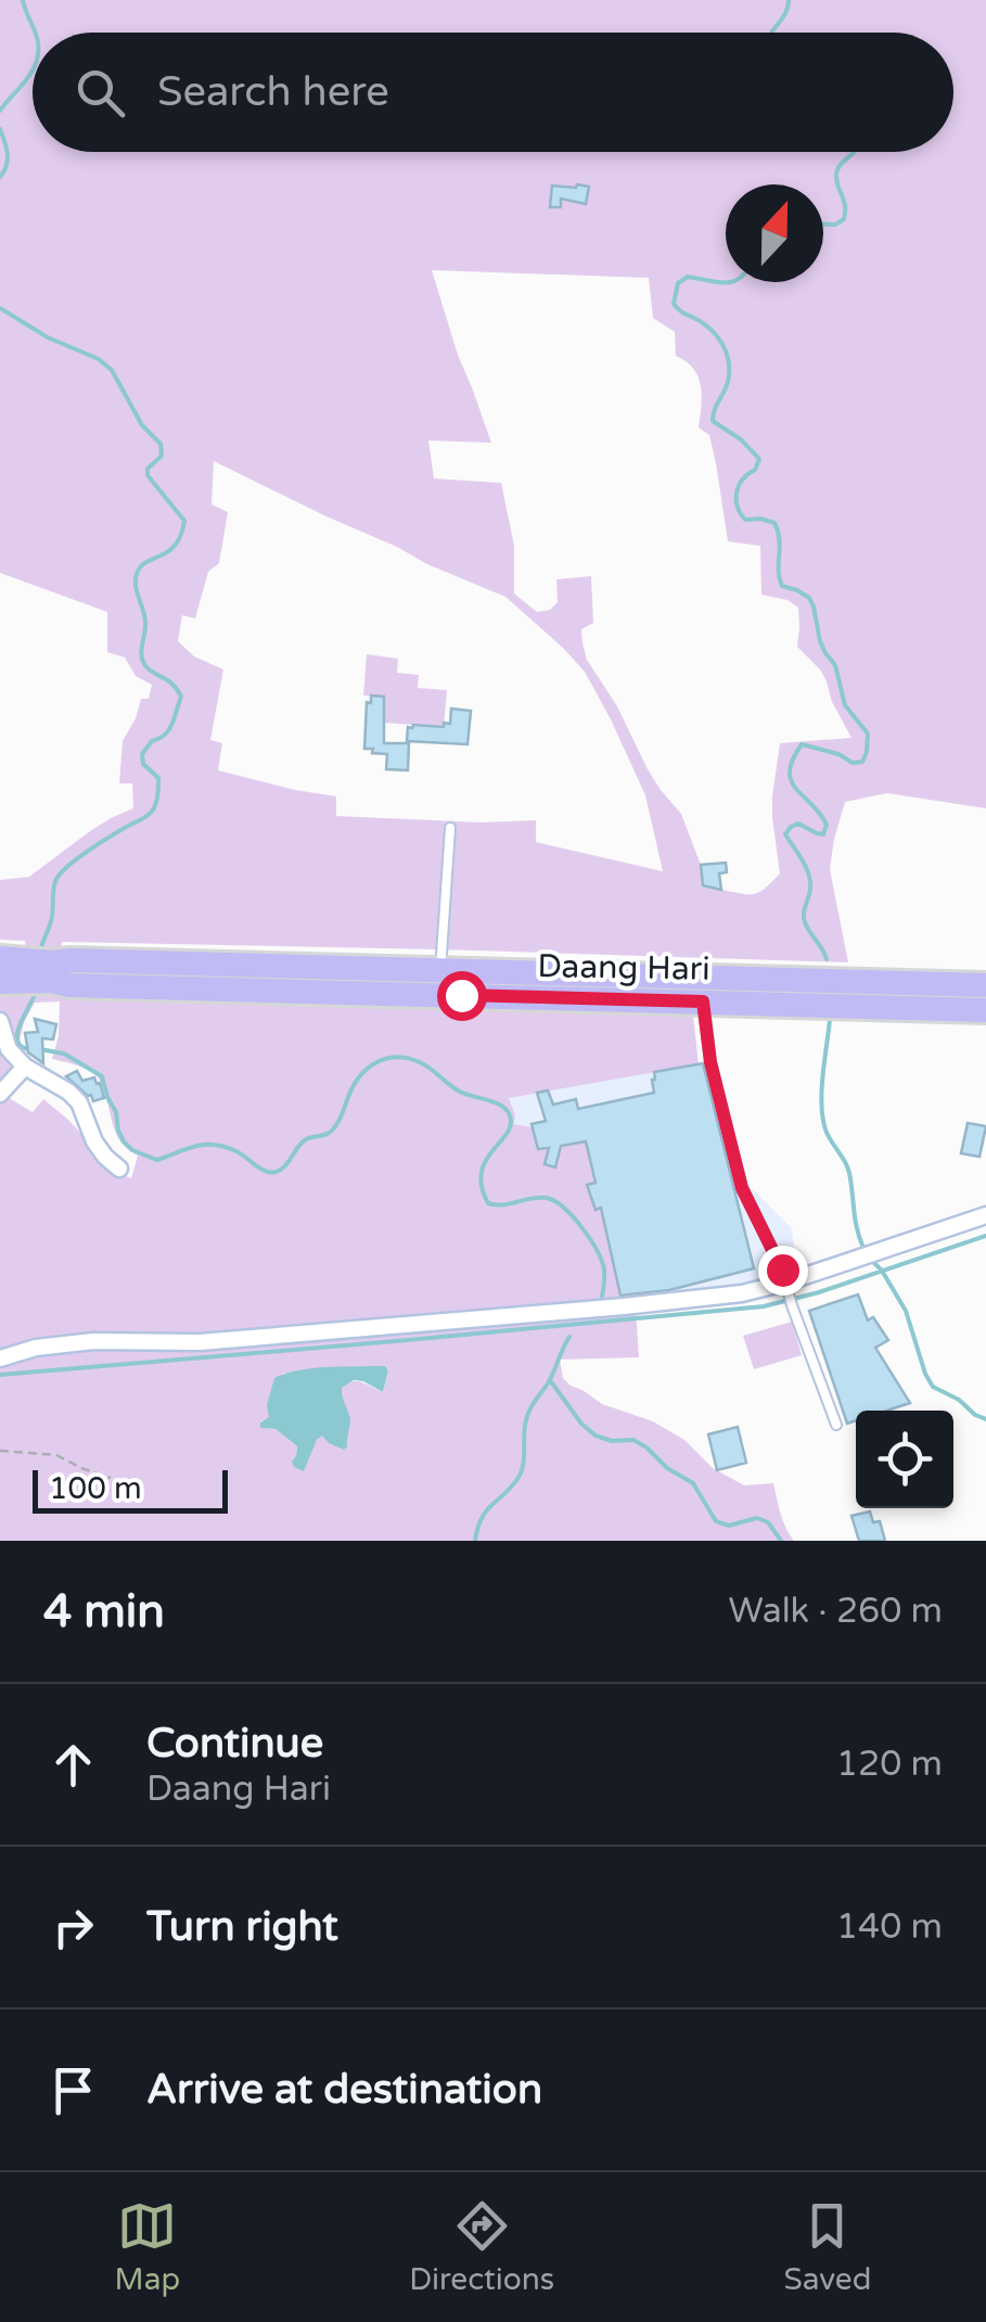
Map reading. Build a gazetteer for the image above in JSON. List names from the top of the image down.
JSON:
{
  "streets": {
    "main road": ["Daang Hari"]
  },
  "scale_bar": "100 m",
  "north": "top",
  "page": {
    "search": "Search here",
    "scale": "100 m",
    "heading": ["4 min", "Walk · 260 m"],
    "list": [
      ["Continue", "Daang Hari", "120 m"],
      ["Turn right", "140 m"],
      "Arrive at destination"
    ],
    "nav": ["Map", "Directions", "Saved"]
  }
}
